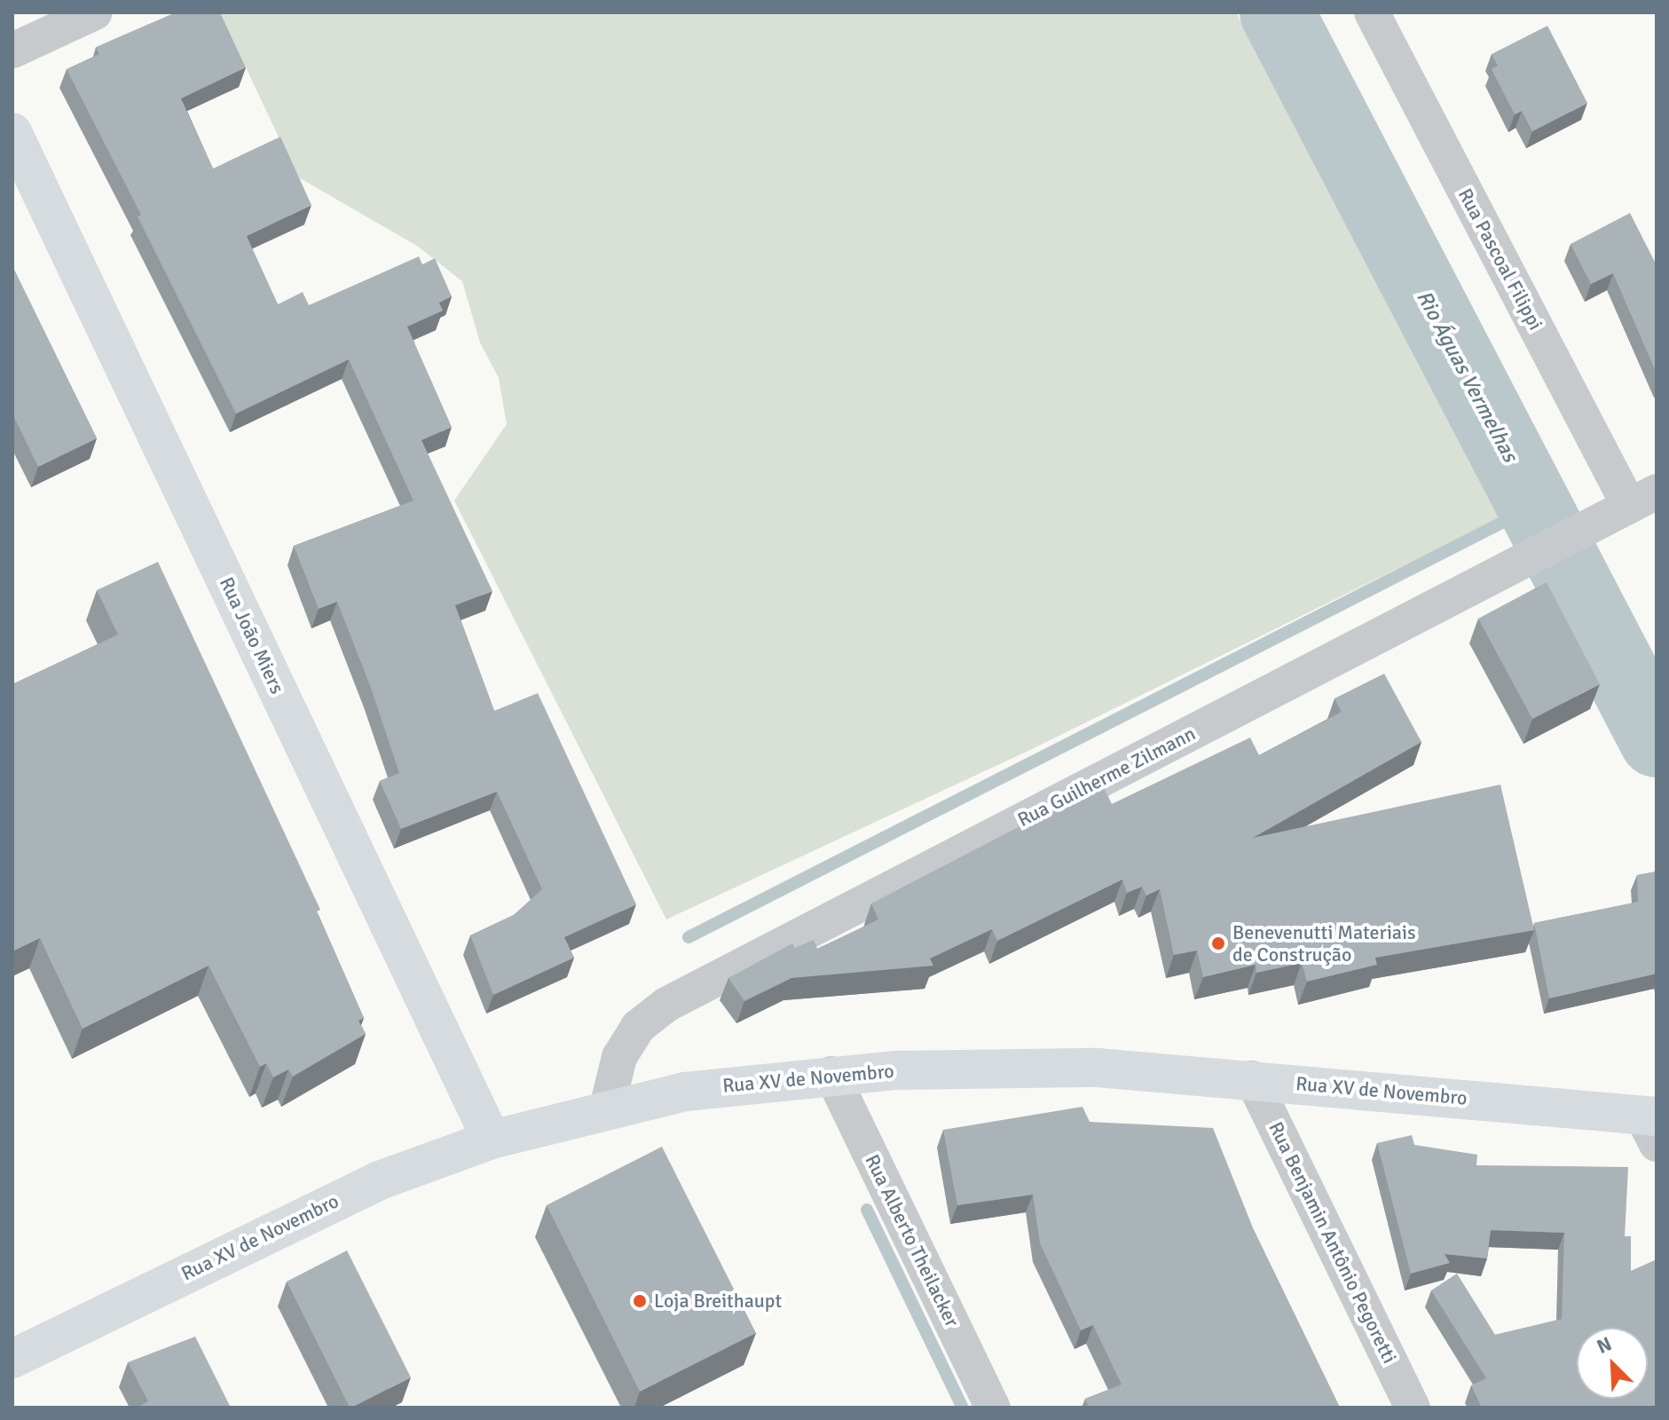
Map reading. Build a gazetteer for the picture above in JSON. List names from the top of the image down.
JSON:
{
  "streets": {
    "main road": ["Rua João Miers", "Rua XV de Novembro"],
    "street": [
      "Rua Pascoal Filippi",
      "Rua Guilherme Zilmann",
      "Rua Alberto Theilacker",
      "Rua Benjamin Antônio Pegoretti"
    ]
  },
  "crossings": [
    ["Rua Pascoal Filippi", "Rua Guilherme Zilmann"],
    ["Rua João Miers", "Rua XV de Novembro"],
    ["Rua Guilherme Zilmann", "Rua XV de Novembro"],
    ["Rua XV de Novembro", "Rua Alberto Theilacker"],
    ["Rua XV de Novembro", "Rua Benjamin Antônio Pegoretti"]
  ],
  "water": ["Rio Águas Vermelhas"],
  "places": ["Benevenutti Materiais de Construção", "Loja Breithaupt"],
  "north": "top left"
}
